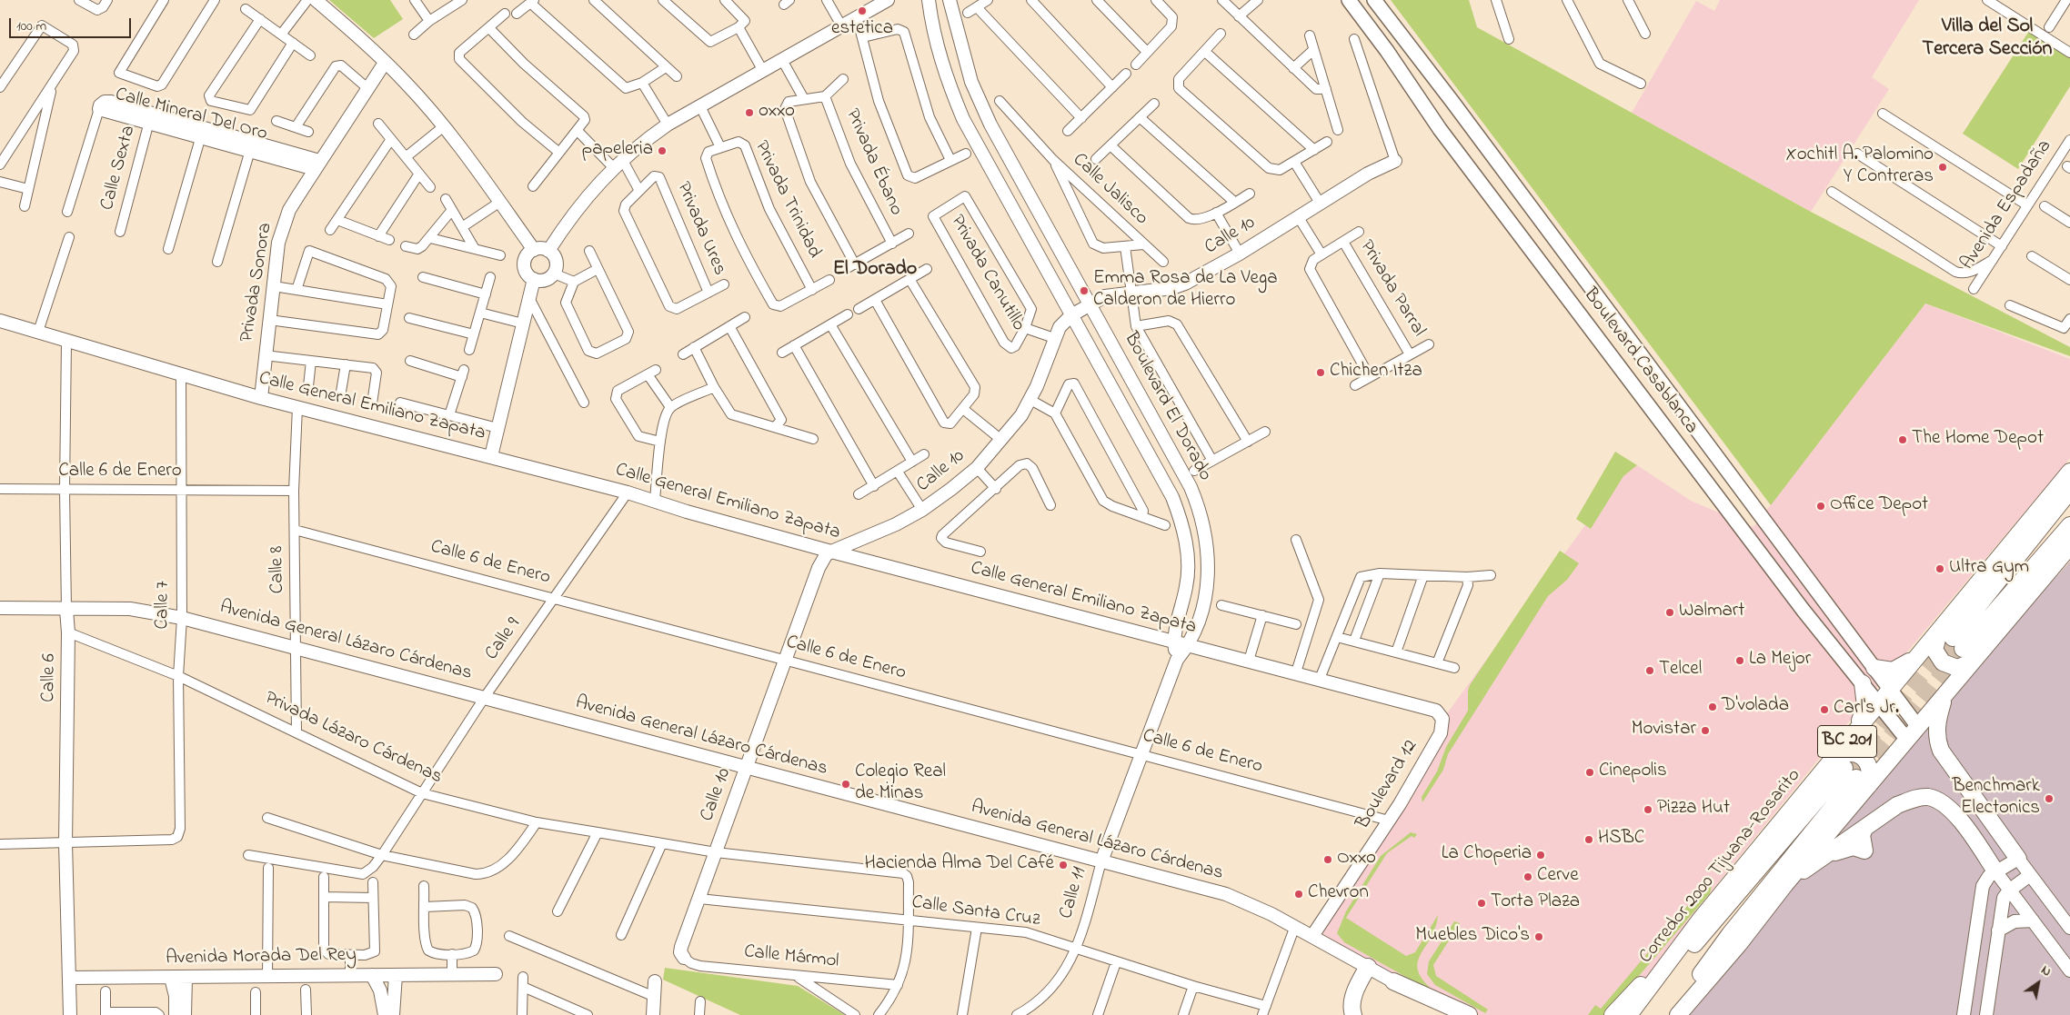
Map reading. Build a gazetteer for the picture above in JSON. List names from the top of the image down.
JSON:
{
  "streets": {
    "highway": ["BC 201", "Corredor 2000 Tijuana-Rosarito"],
    "main road": ["Boulevard Casablanca"],
    "street": [
      "Calle Mineral Del Oro",
      "Privada Ébano",
      "Calle Sexta",
      "Calle Jalisco",
      "Privada Trinidad",
      "Avenida Espadaña",
      "Privada Ures",
      "Calle 10",
      "Privada Canutillo",
      "Privada Sonora",
      "Privada Parral",
      "Calle General Emiliano Zapata",
      "Boulevard El Dorado",
      "Calle 6 de Enero",
      "Calle 8",
      "Calle 7",
      "Calle 9",
      "Avenida General Lázaro Cárdenas",
      "Calle 6",
      "Privada Lázaro Cárdenas",
      "Boulevard 12",
      "Calle 11",
      "Calle Santa Cruz",
      "Avenida Morada Del Rey",
      "Calle Mármol"
    ]
  },
  "crossings": [
    ["Calle Mineral Del Oro", "Calle Sexta"],
    ["Calle Mineral Del Oro", "Privada Sonora"],
    ["Calle Jalisco", "Calle 10"],
    ["Calle 10", "Privada Canutillo"],
    ["Calle 10", "Calle General Emiliano Zapata"],
    ["Calle 10", "Boulevard El Dorado"],
    ["Calle 10", "Calle 6 de Enero"],
    ["Calle 10", "Avenida General Lázaro Cárdenas"],
    ["Calle 10", "Privada Lázaro Cárdenas"],
    ["Calle 10", "Calle Santa Cruz"],
    ["Calle 10", "Calle Mármol"],
    ["Privada Sonora", "Calle General Emiliano Zapata"],
    ["Boulevard Casablanca", "Corredor 2000 Tijuana-Rosarito"],
    ["Calle General Emiliano Zapata", "Boulevard El Dorado"],
    ["Calle General Emiliano Zapata", "Calle 8"],
    ["Calle General Emiliano Zapata", "Calle 7"],
    ["Calle General Emiliano Zapata", "Calle 9"],
    ["Calle General Emiliano Zapata", "Calle 6"],
    ["Calle General Emiliano Zapata", "Boulevard 12"],
    ["Calle General Emiliano Zapata", "Calle 11"],
    ["Boulevard El Dorado", "Calle 11"],
    ["Calle 6 de Enero", "Calle 8"],
    ["Calle 6 de Enero", "Calle 7"],
    ["Calle 6 de Enero", "Calle 9"],
    ["Calle 6 de Enero", "Calle 6"],
    ["Calle 6 de Enero", "Boulevard 12"],
    ["Calle 6 de Enero", "Calle 11"],
    ["Calle 8", "Avenida General Lázaro Cárdenas"],
    ["Calle 8", "Privada Lázaro Cárdenas"],
    ["Calle 7", "Avenida General Lázaro Cárdenas"],
    ["Calle 7", "Calle 6"],
    ["Calle 7", "Privada Lázaro Cárdenas"],
    ["Calle 9", "Avenida General Lázaro Cárdenas"],
    ["Calle 9", "Privada Lázaro Cárdenas"],
    ["Avenida General Lázaro Cárdenas", "Calle 6"],
    ["Avenida General Lázaro Cárdenas", "Boulevard 12"],
    ["Avenida General Lázaro Cárdenas", "Calle 11"],
    ["Calle 6", "Privada Lázaro Cárdenas"],
    ["Calle 6", "Avenida Morada Del Rey"],
    ["Privada Lázaro Cárdenas", "Calle Santa Cruz"],
    ["Calle 11", "Calle Santa Cruz"]
  ],
  "districts": ["Villa del Sol Tercera Sección", "El Dorado"],
  "places": [
    "estetica",
    "oxxo",
    "papeleria",
    "Xochitl A. Palomino Y Contreras",
    "Emma Rosa de La Vega Calderon de Hierro",
    "Chichen Itza",
    "The Home Depot",
    "Office Depot",
    "Ultra Gym",
    "Walmart",
    "La Mejor",
    "Telcel",
    "D'volada",
    "Carl's Jr.",
    "Movistar",
    "Cinepolis",
    "Colegio Real de Minas",
    "Benchmark Electonics",
    "Pizza Hut",
    "HSBC",
    "La Choperia",
    "Oxxo",
    "Hacienda Alma Del Café",
    "Cerve",
    "Chevron",
    "Torta Plaza",
    "Muebles Dico's"
  ],
  "scale_bar": "100 m",
  "north": "top right"
}
